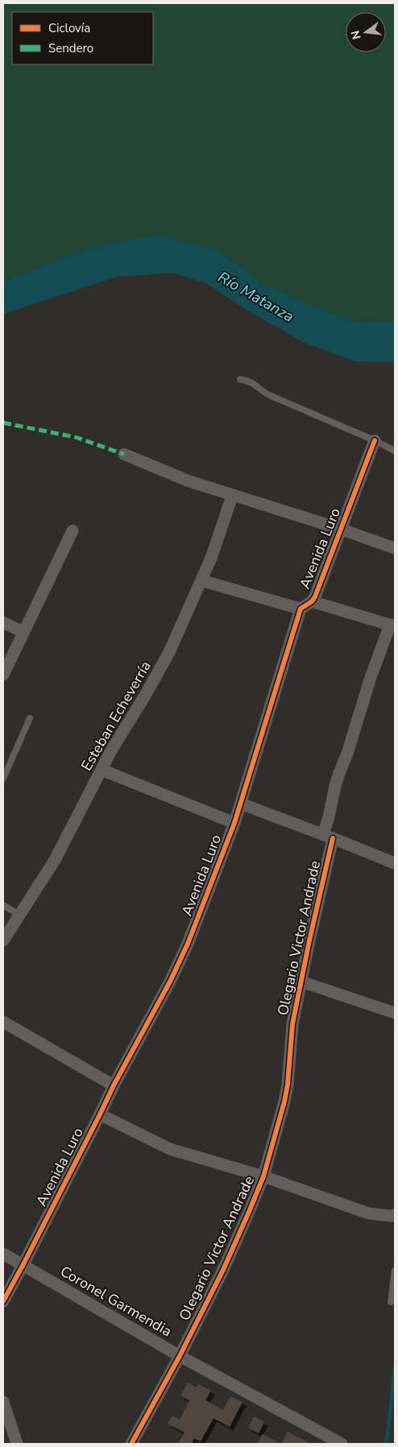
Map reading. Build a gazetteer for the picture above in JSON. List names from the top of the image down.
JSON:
{
  "streets": {
    "street": [
      "Avenida Luro",
      "Esteban Echeverría",
      "Olegario Victor Andrade",
      "Coronel Garmendia"
    ]
  },
  "crossings": [
    ["Avenida Luro", "Coronel Garmendia"],
    ["Olegario Victor Andrade", "Coronel Garmendia"]
  ],
  "water": ["Río Matanza"],
  "legend": ["Ciclovía", "Sendero"],
  "north": "left"
}
